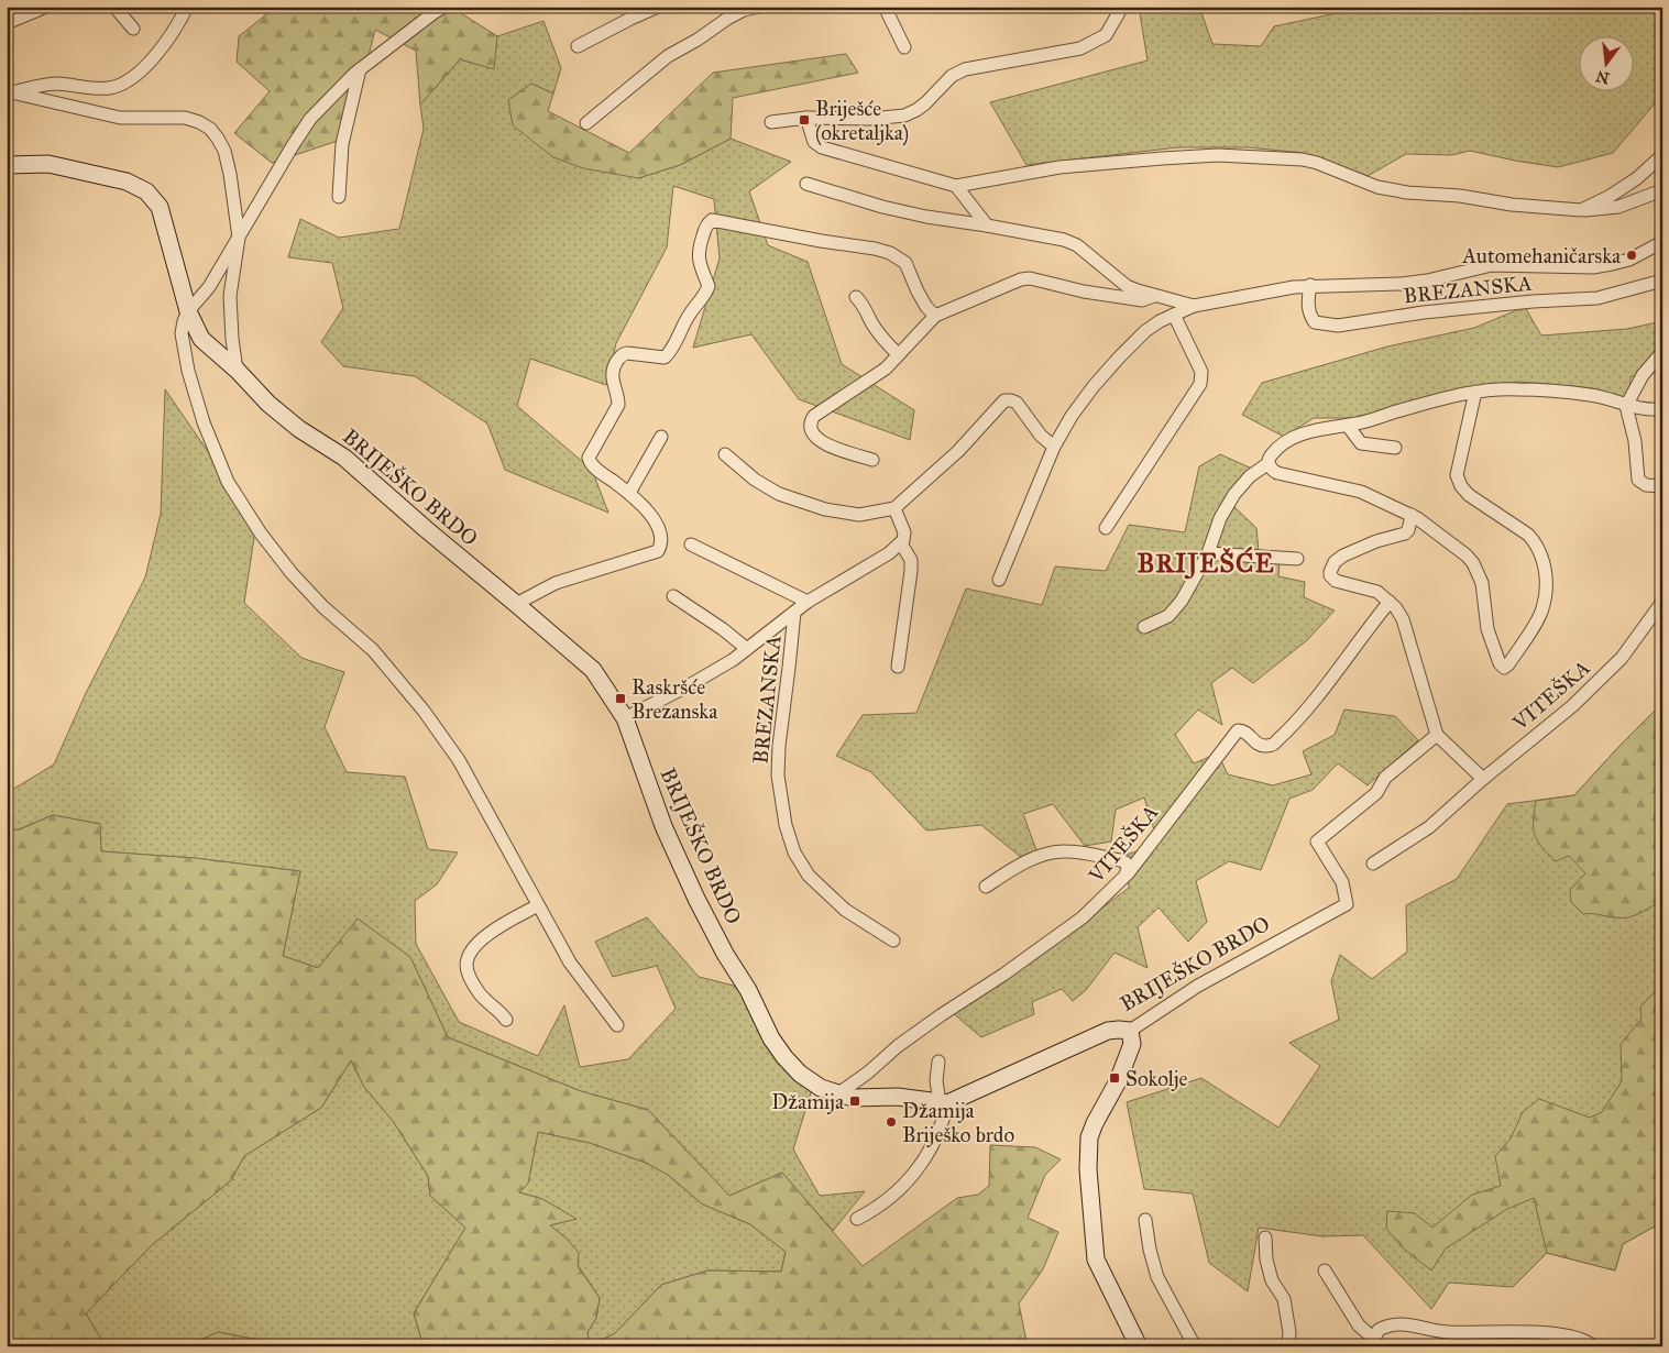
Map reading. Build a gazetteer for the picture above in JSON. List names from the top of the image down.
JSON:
{
  "streets": {
    "street": ["BREZANSKA", "BRIJEŠKO BRDO", "VITEŠKA"]
  },
  "crossings": [
    ["BREZANSKA", "BRIJEŠKO BRDO"],
    ["BRIJEŠKO BRDO", "VITEŠKA"]
  ],
  "districts": ["BRIJEŠĆE"],
  "places": {
    "transit": [
      "Briješće (okretaljka)",
      "Raskršće Brezanska",
      "Sokolje",
      "Džamija"
    ],
    "other": ["Automehaničarska", "Džamija Briješko brdo"]
  },
  "north": "bottom"
}
